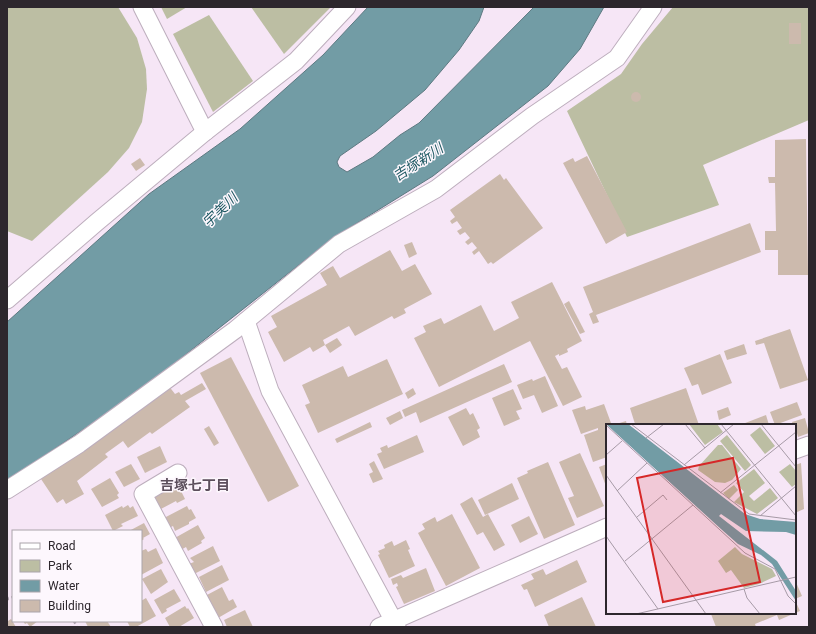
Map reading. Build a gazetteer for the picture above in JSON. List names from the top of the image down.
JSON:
{
  "districts": ["吉塚七丁目"],
  "water": ["吉塚新川", "宇美川"],
  "legend": [
    "Road",
    "Park",
    "Water",
    "Building"
  ]
}
